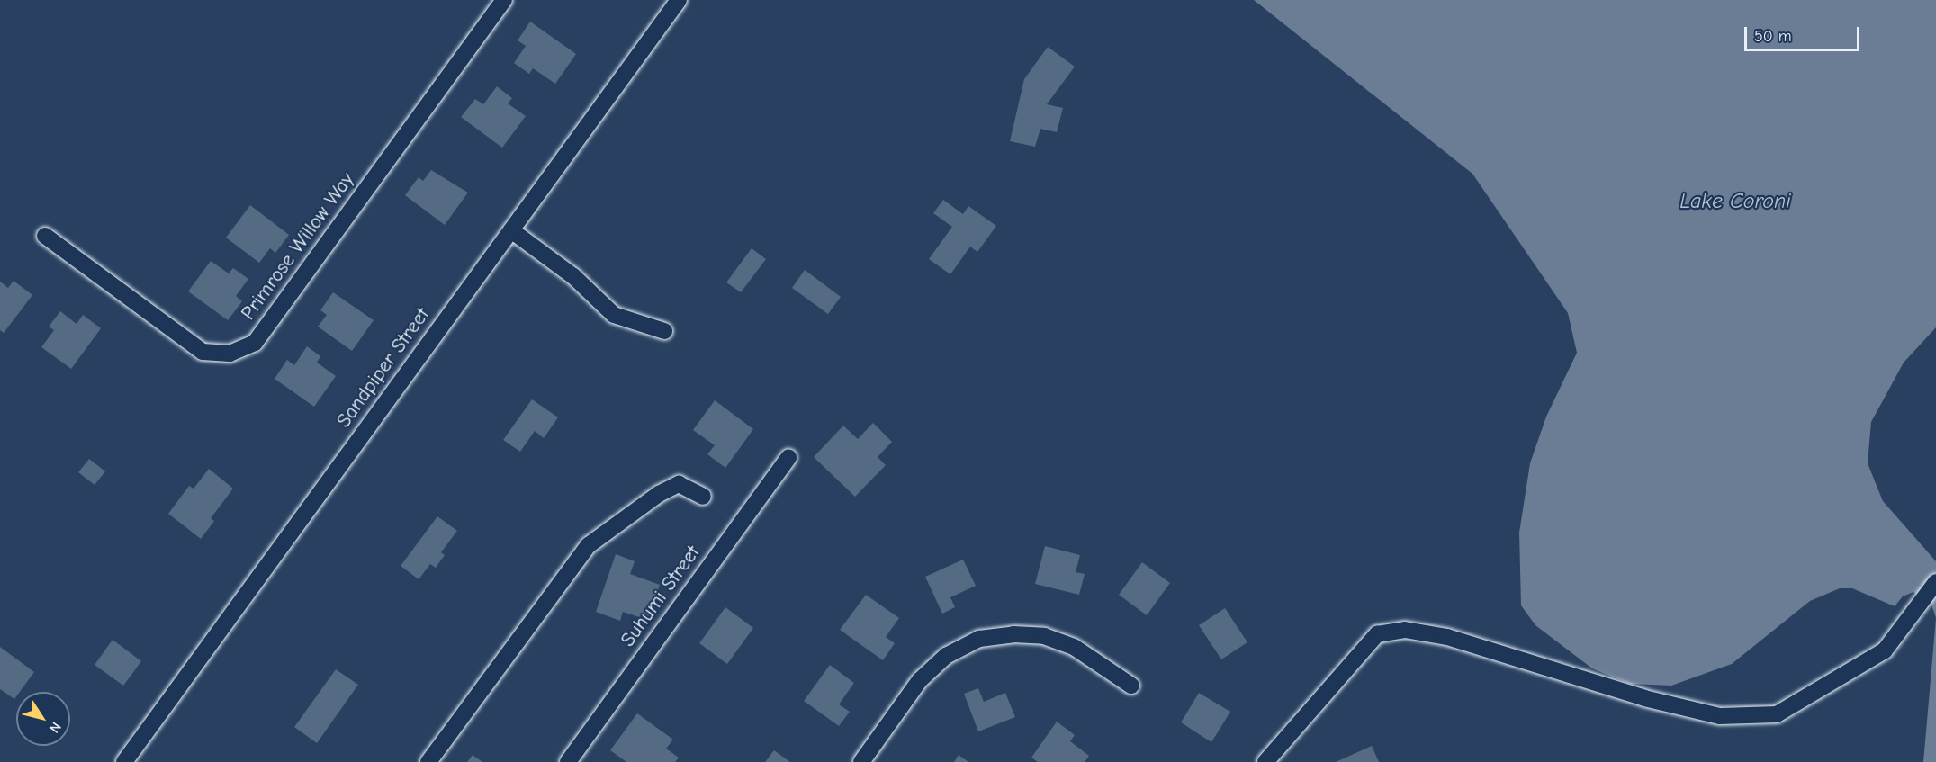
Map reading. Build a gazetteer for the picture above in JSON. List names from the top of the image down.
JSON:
{
  "streets": {
    "street": ["Primrose Willow Way", "Sandpiper Street", "Suhumi Street"]
  },
  "water": ["Lake Coroni"],
  "scale_bar": "50 m",
  "north": "bottom right"
}
